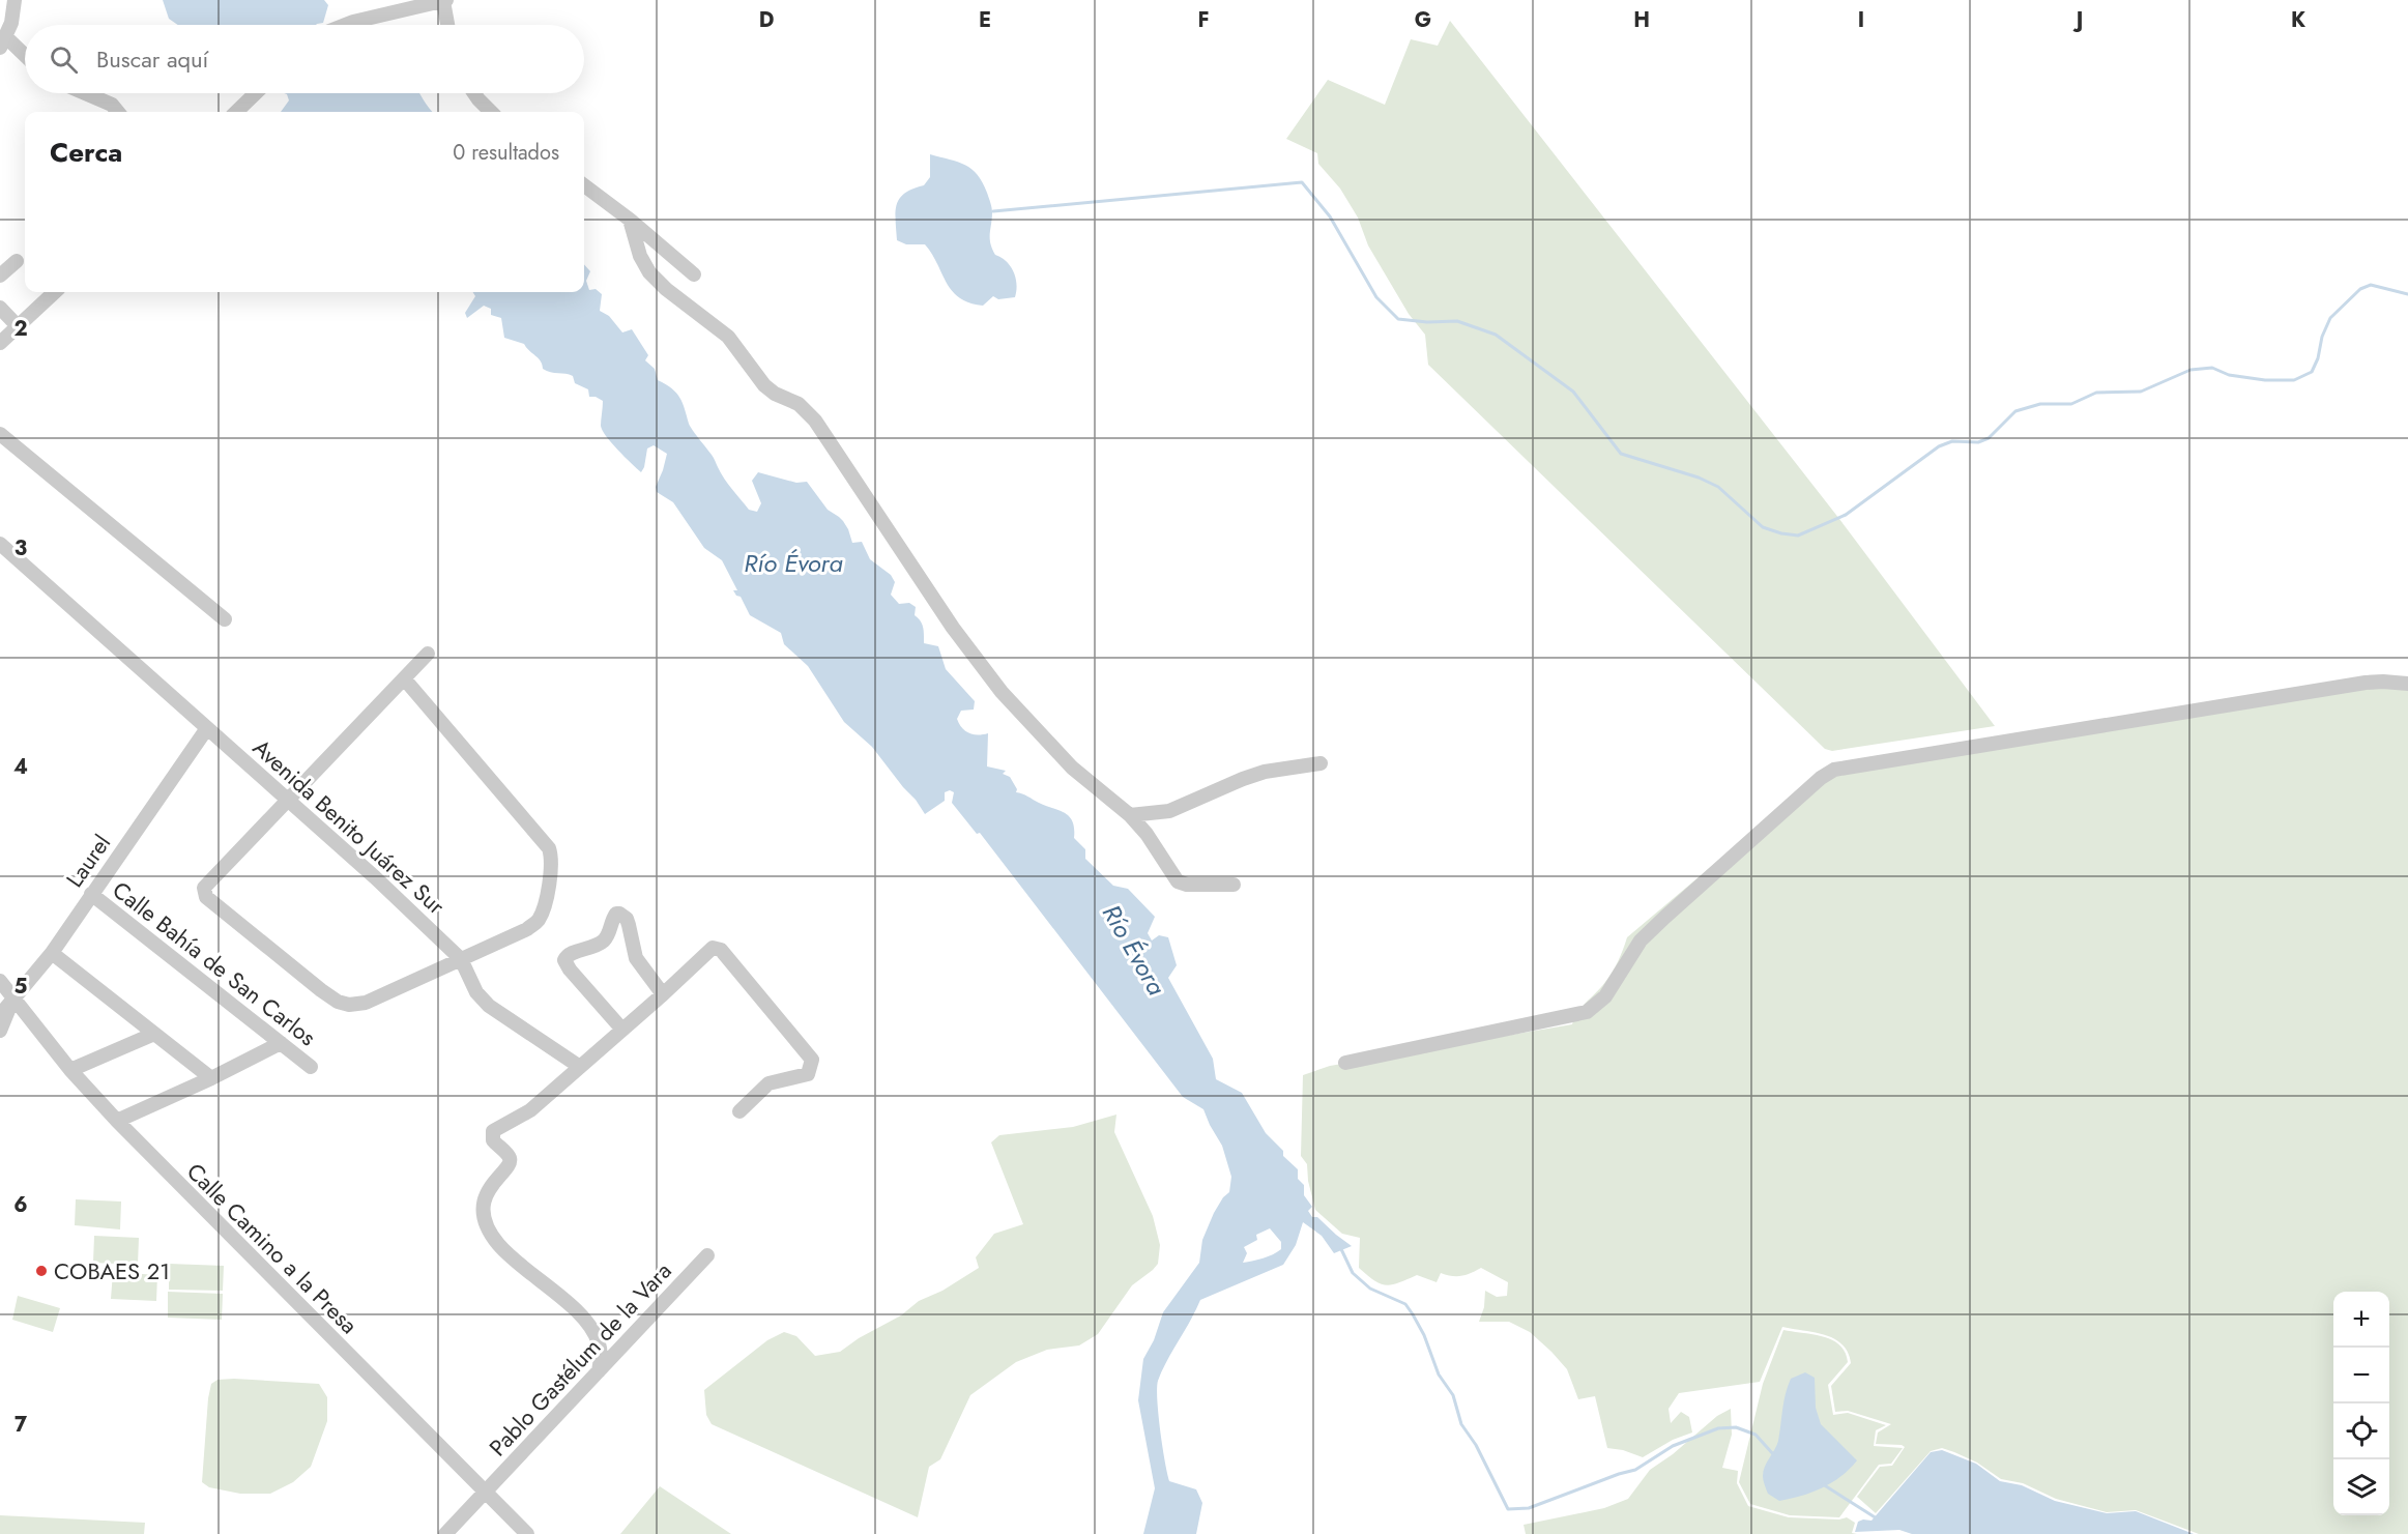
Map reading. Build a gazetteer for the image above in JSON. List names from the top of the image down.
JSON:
{
  "streets": {
    "street": [
      "Avenida Benito Juárez Sur",
      "Laurel",
      "Calle Bahía de San Carlos",
      "Calle Camino a la Presa",
      "Pablo Gastélum de la Vara"
    ]
  },
  "crossings": [
    ["Avenida Benito Juárez Sur", "Laurel"],
    ["Laurel", "Calle Bahía de San Carlos"],
    ["Laurel", "Calle Camino a la Presa"],
    ["Calle Camino a la Presa", "Pablo Gastélum de la Vara"]
  ],
  "water": ["Río Évora"],
  "places": ["COBAES 21"],
  "page": {
    "search": "Buscar aquí",
    "heading": ["Cerca", "0 resultados"],
    "map_buttons": ["+", "−"]
  },
  "grid": {
    "columns": [
      "D",
      "E",
      "F",
      "G",
      "H",
      "I",
      "J",
      "K"
    ],
    "rows": [
      "2",
      "3",
      "4",
      "5",
      "6",
      "7"
    ]
  }
}
